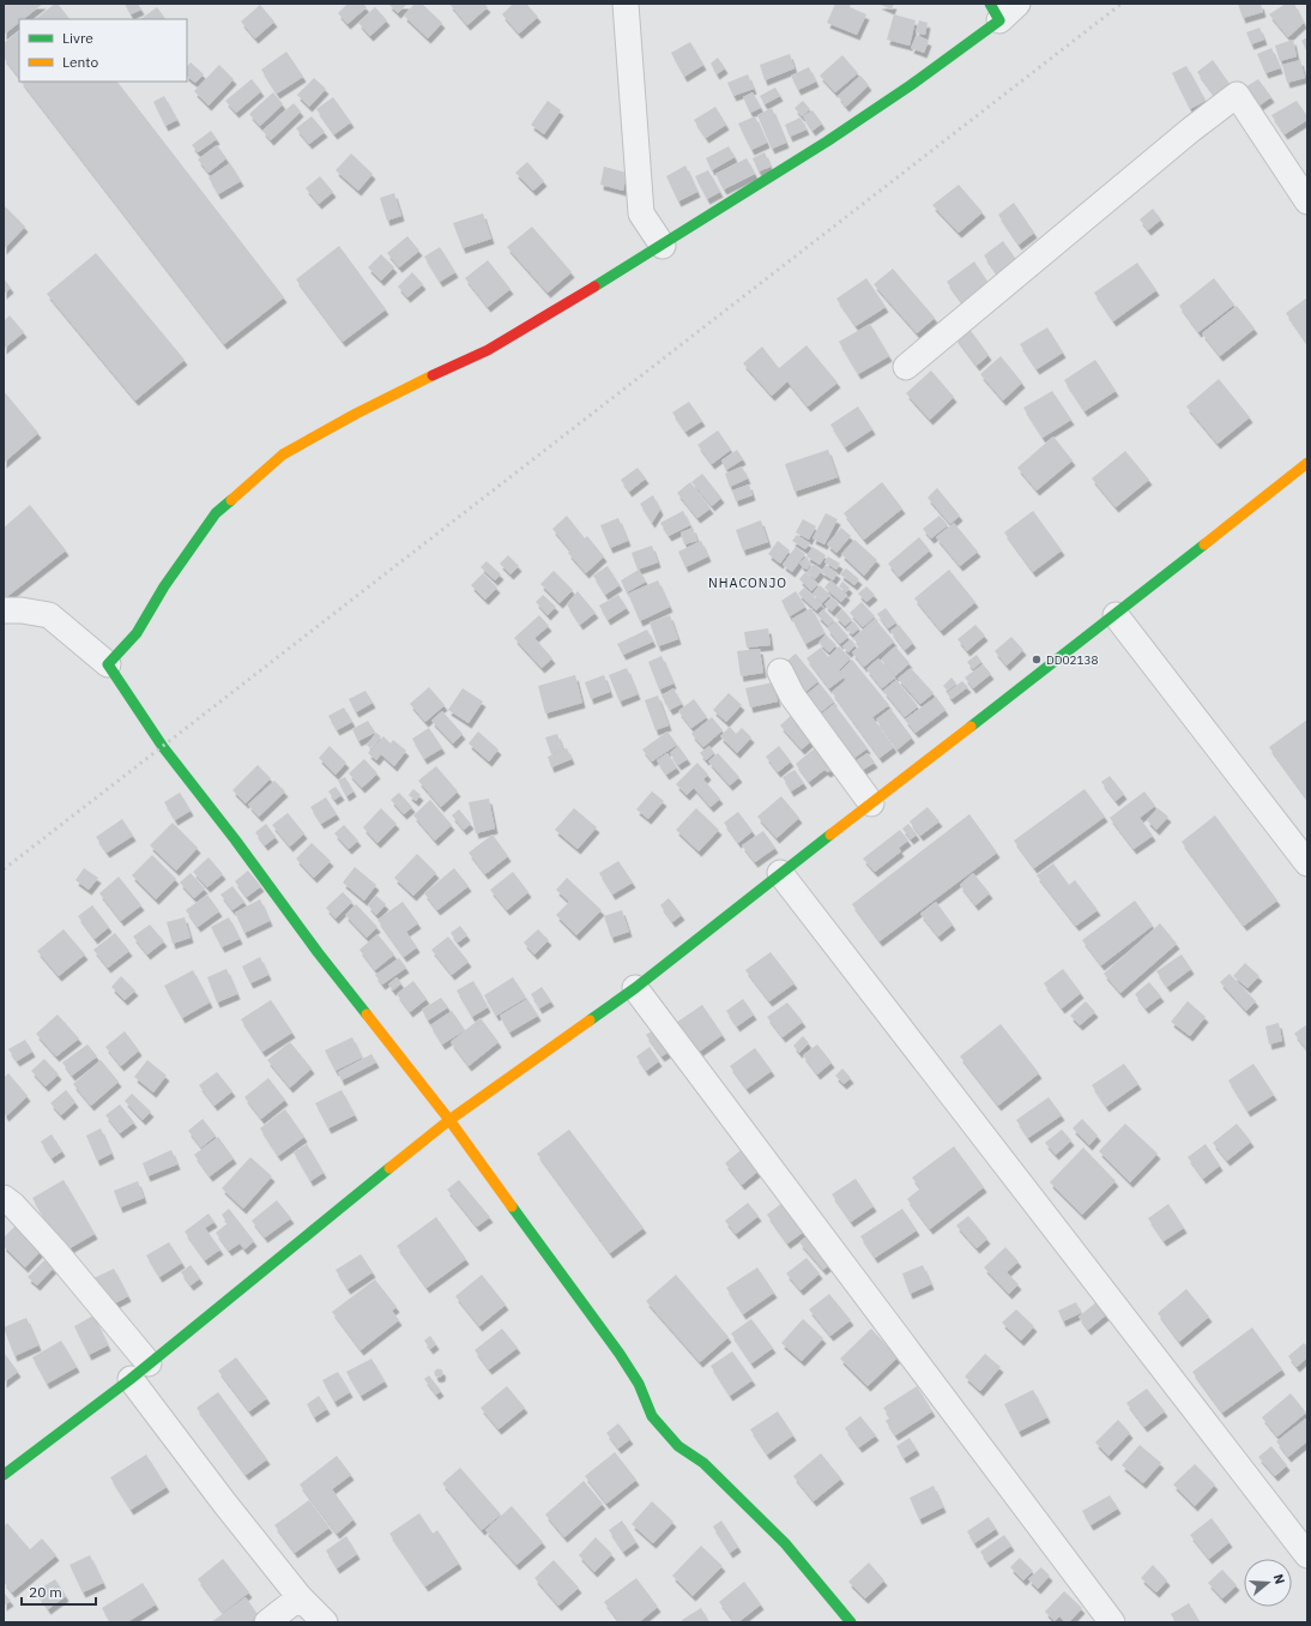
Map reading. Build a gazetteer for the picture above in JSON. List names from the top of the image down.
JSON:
{
  "districts": ["NHACONJO"],
  "places": ["DD02138"],
  "legend": ["Livre", "Lento"],
  "scale_bar": "20 m",
  "north": "right"
}
